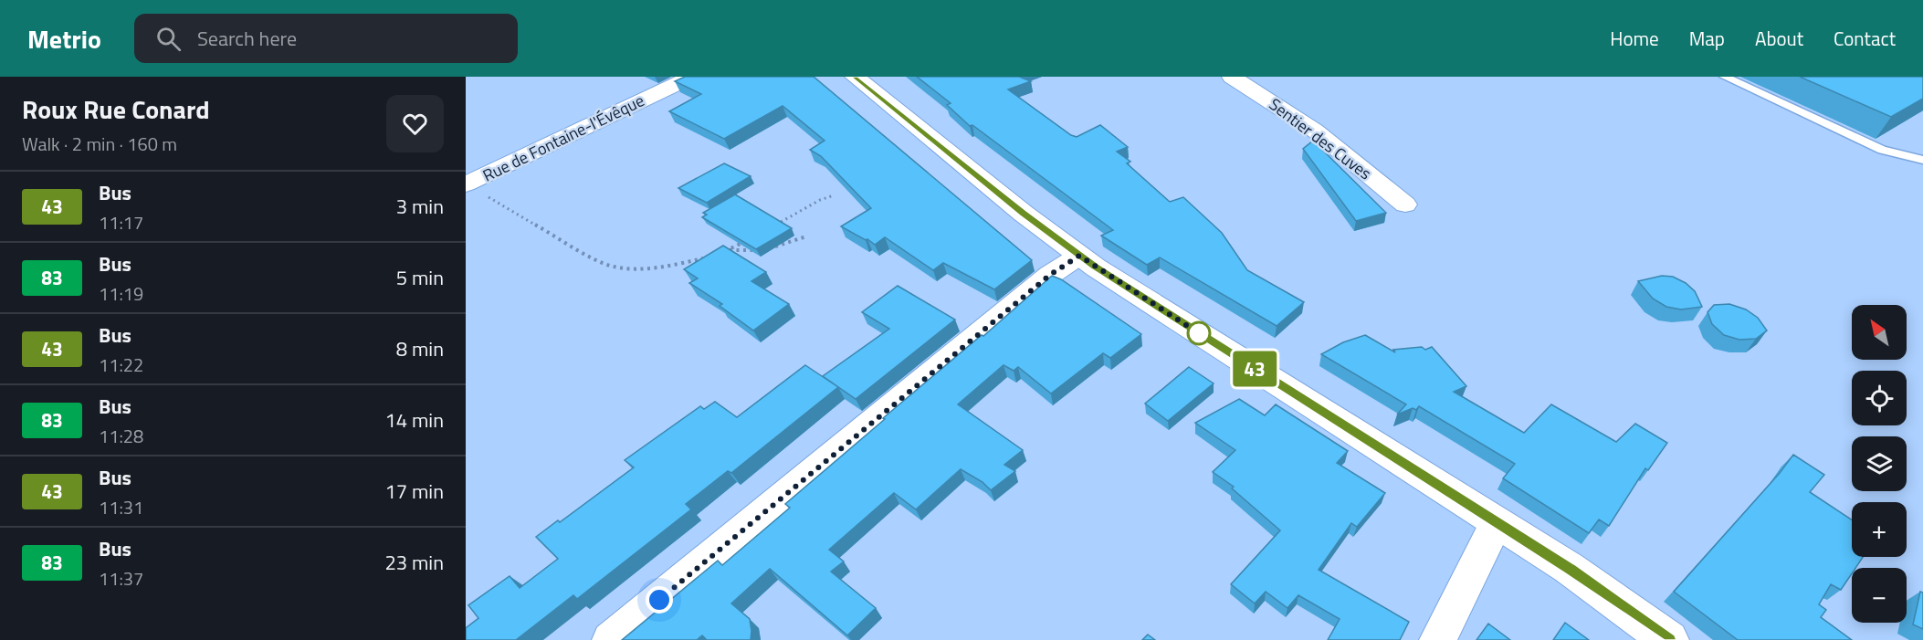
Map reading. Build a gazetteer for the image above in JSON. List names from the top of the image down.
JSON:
{
  "streets": {
    "street": ["Rue de Fontaine-l'Évêque", "Sentier des Cuves"]
  },
  "lines": ["bus line 43"],
  "north": "top left",
  "page": {
    "header": "Metrio",
    "search": "Search here",
    "nav": [
      "Home",
      "Map",
      "About",
      "Contact"
    ],
    "heading": ["Roux Rue Conard", "Walk · 2 min · 160 m"],
    "on_map": "43",
    "list": [
      {
        "mark": "43",
        "name": "Bus",
        "note": "11:17",
        "value": "3 min"
      },
      {
        "mark": "83",
        "name": "Bus",
        "note": "11:19",
        "value": "5 min"
      },
      {
        "mark": "43",
        "name": "Bus",
        "note": "11:22",
        "value": "8 min"
      },
      {
        "mark": "83",
        "name": "Bus",
        "note": "11:28",
        "value": "14 min"
      },
      {
        "mark": "43",
        "name": "Bus",
        "note": "11:31",
        "value": "17 min"
      },
      {
        "mark": "83",
        "name": "Bus",
        "note": "11:37",
        "value": "23 min"
      }
    ],
    "map_buttons": ["+", "−"]
  }
}
